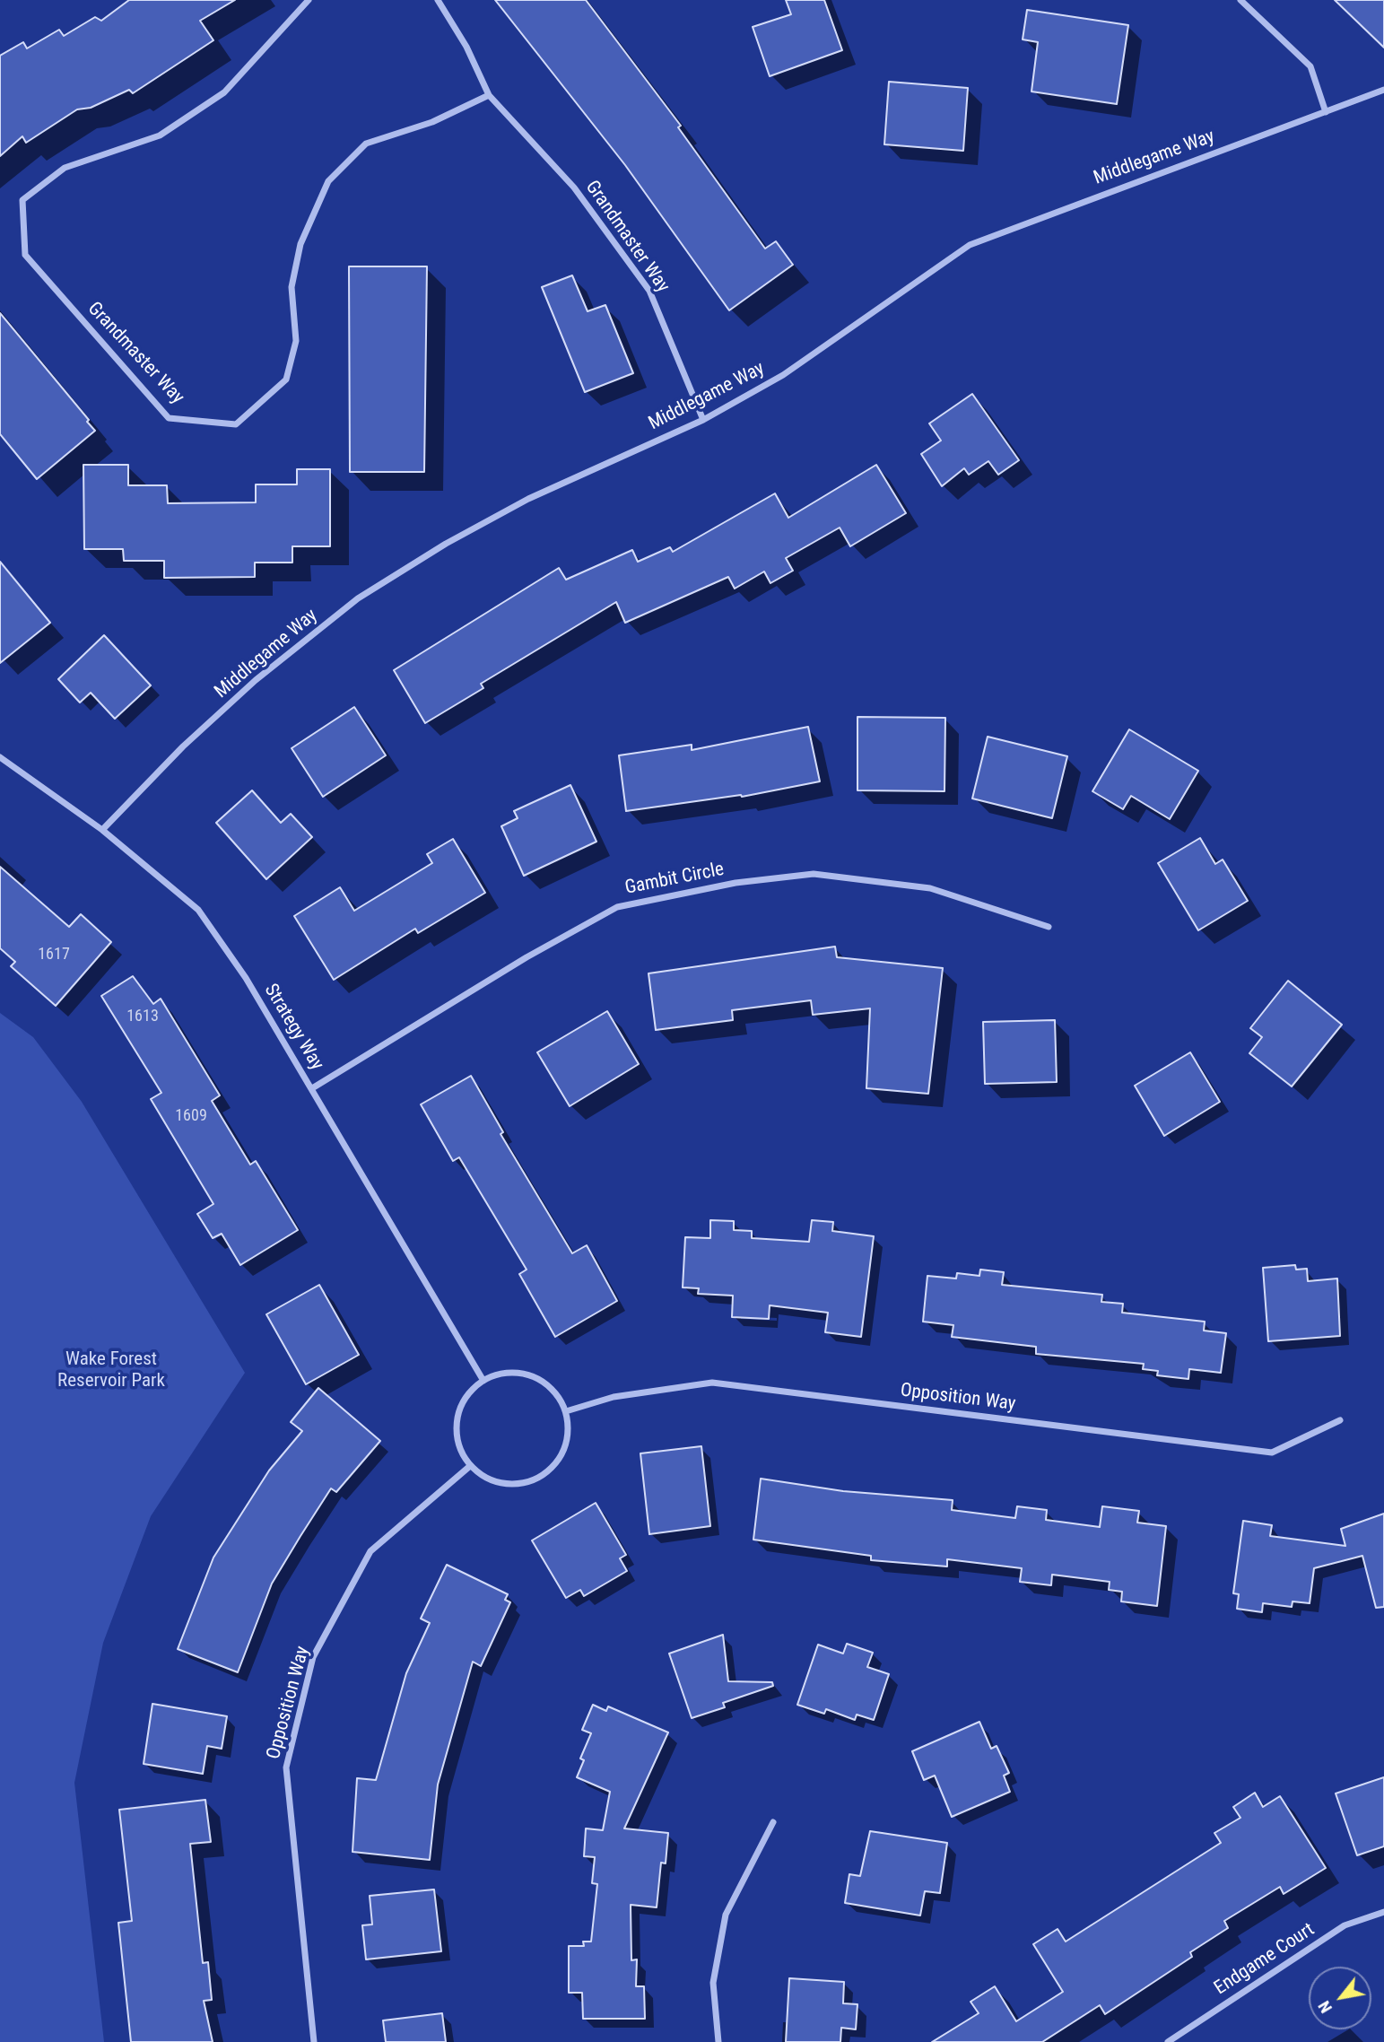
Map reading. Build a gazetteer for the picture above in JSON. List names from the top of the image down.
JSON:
{
  "streets": {
    "street": [
      "Middlegame Way",
      "Grandmaster Way",
      "Gambit Circle",
      "Strategy Way",
      "Opposition Way",
      "Endgame Court"
    ]
  },
  "crossings": [
    ["Middlegame Way", "Grandmaster Way"],
    ["Middlegame Way", "Strategy Way"],
    ["Gambit Circle", "Strategy Way"],
    ["Strategy Way", "Opposition Way"]
  ],
  "parks": ["Wake Forest Reservoir Park"],
  "house_numbers": ["1617", "1613", "1609"],
  "north": "bottom left"
}
